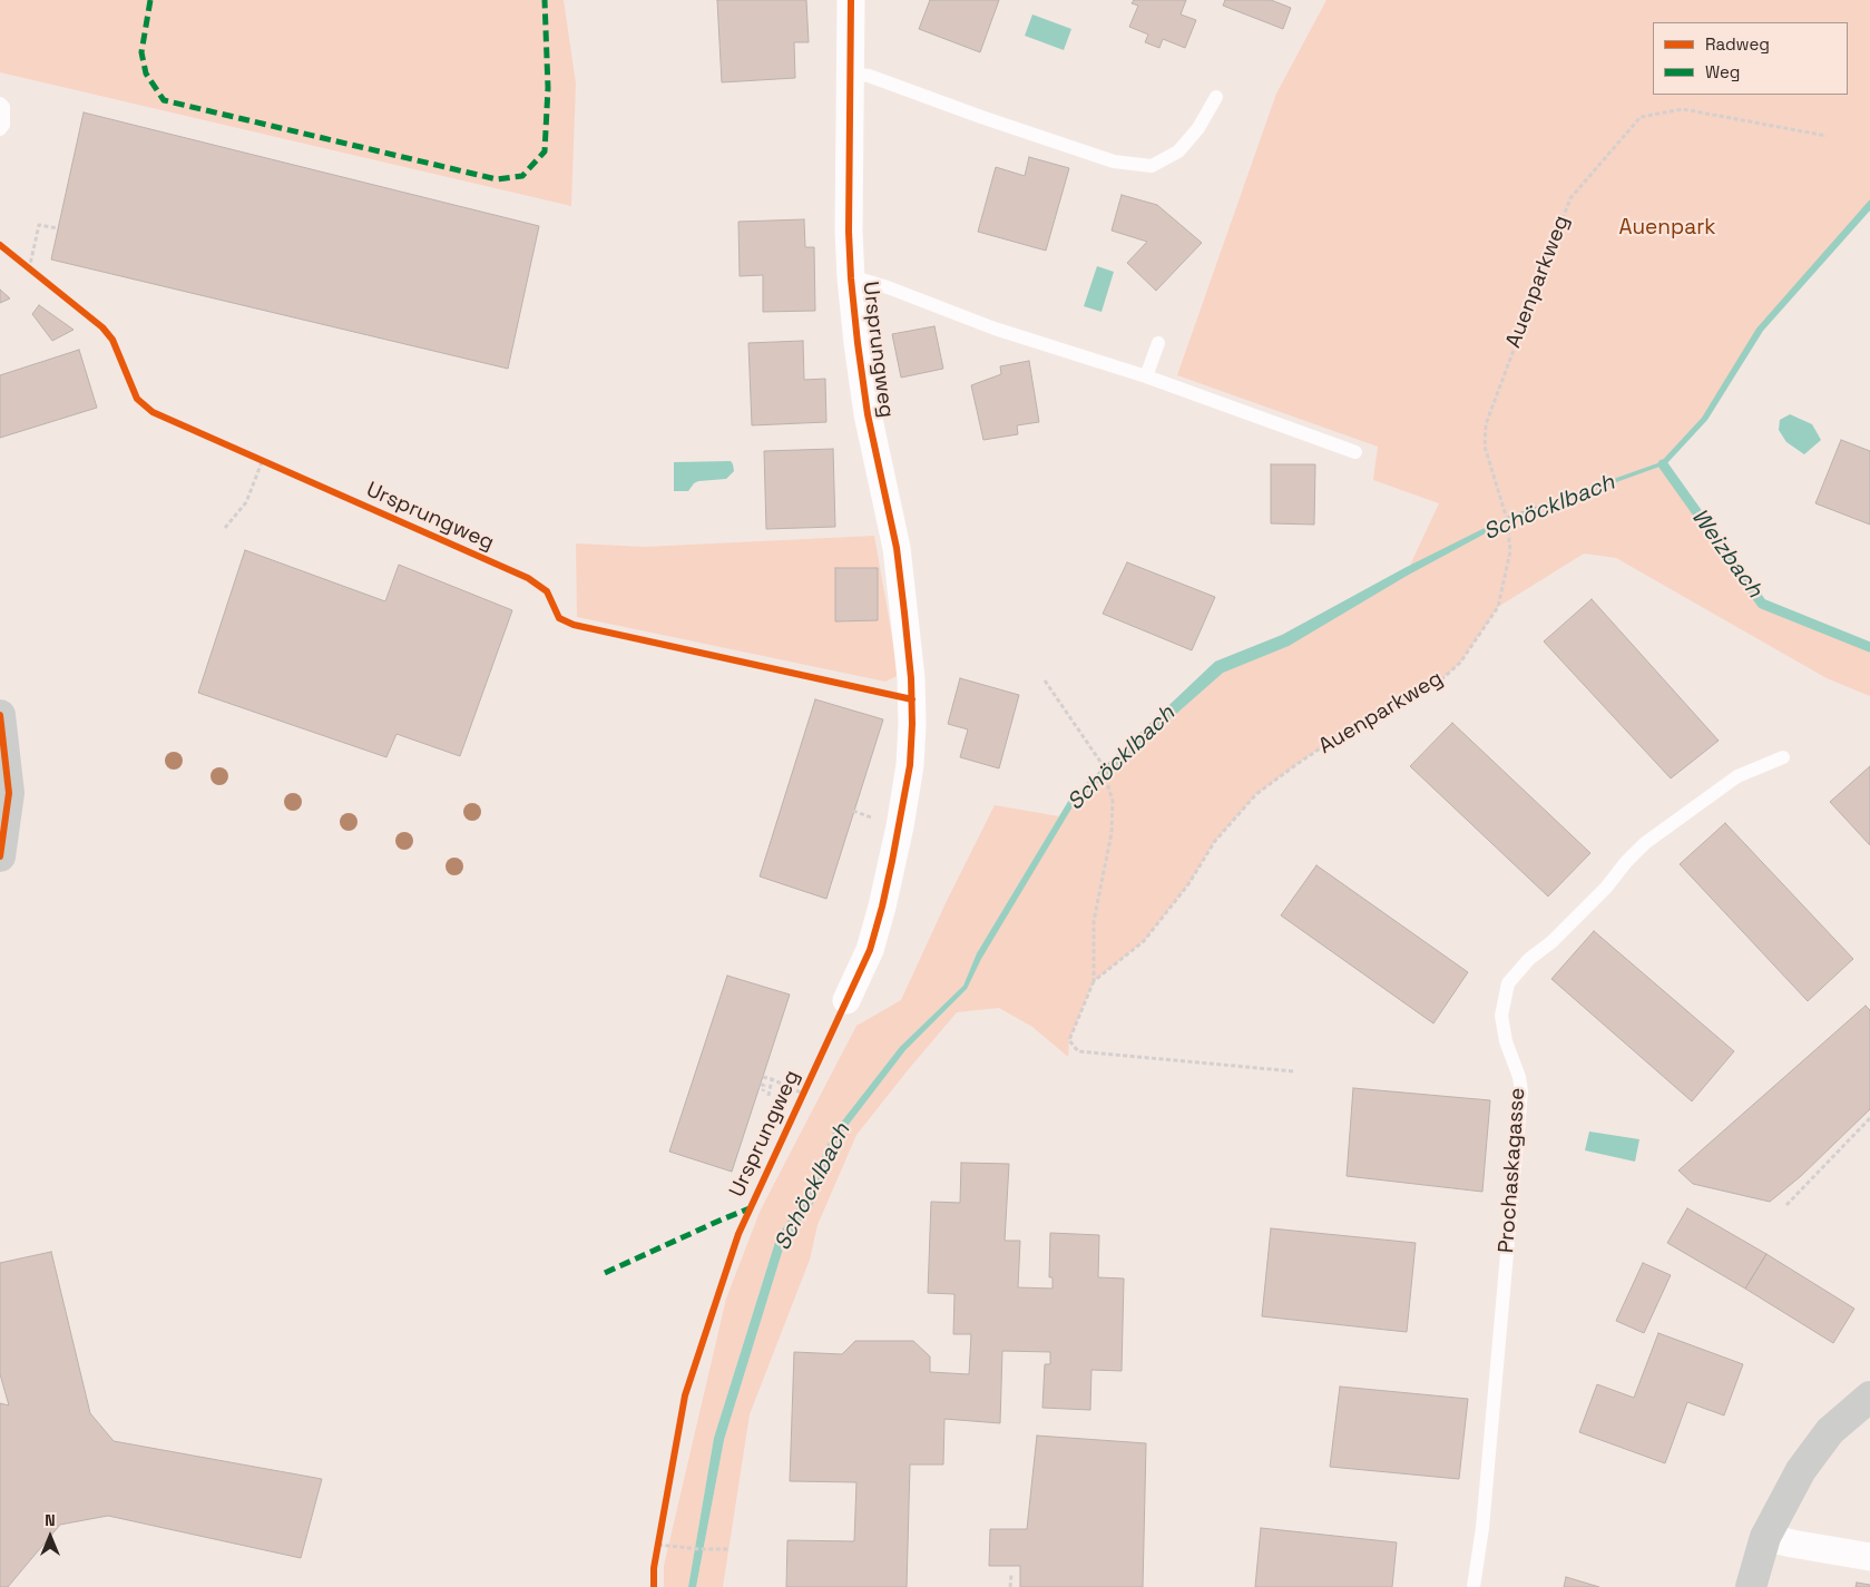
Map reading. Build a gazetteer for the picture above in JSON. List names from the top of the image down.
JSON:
{
  "streets": {
    "street": ["Ursprungweg"],
    "lane": ["Prochaskagasse"],
    "path": ["Auenparkweg"]
  },
  "water": ["Schöcklbach", "Weizbach"],
  "parks": ["Auenpark"],
  "legend": ["Radweg", "Weg"],
  "north": "top"
}
